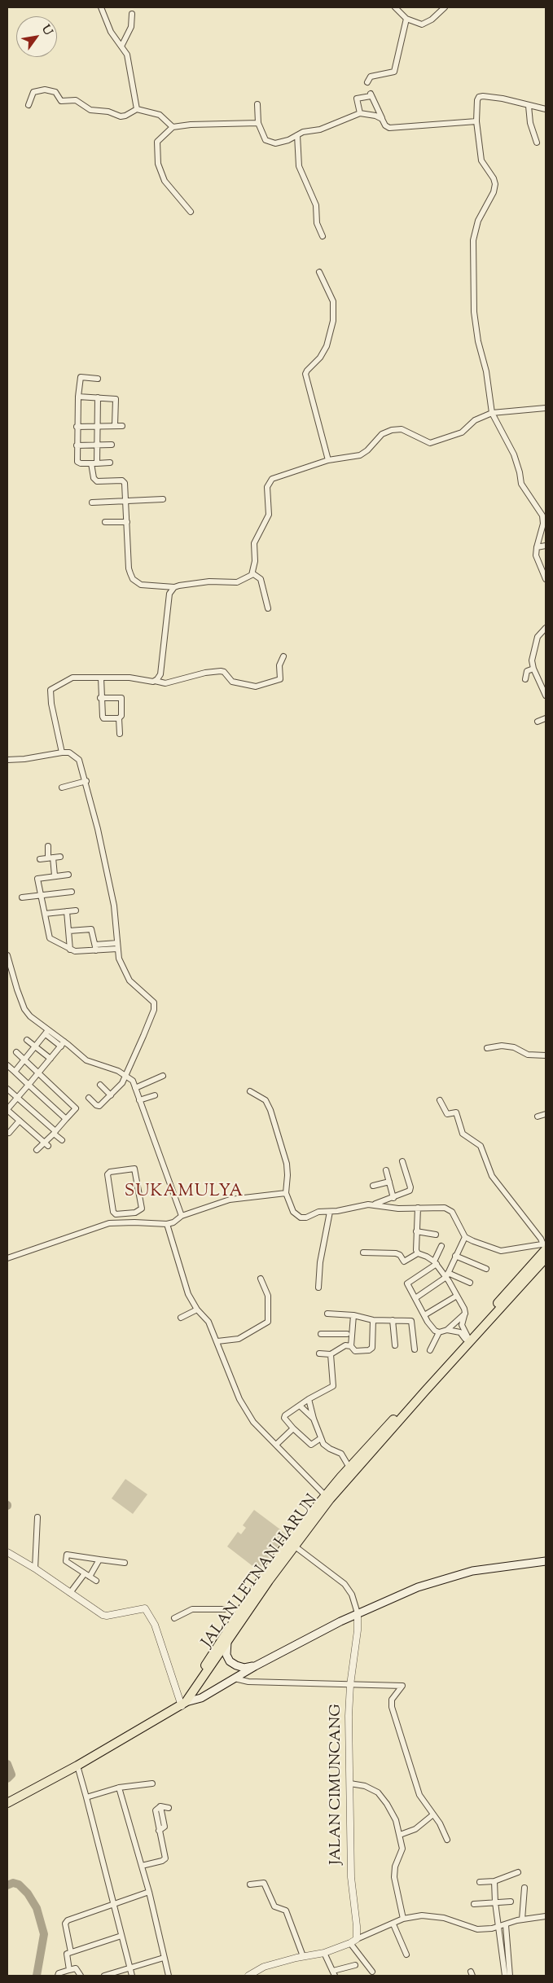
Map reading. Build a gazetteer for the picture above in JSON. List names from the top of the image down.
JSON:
{
  "streets": {
    "main road": ["JALAN LETNAN HARUN"],
    "street": ["JALAN CIMUNCANG"]
  },
  "districts": ["SUKAMULYA"],
  "north": "top right"
}
